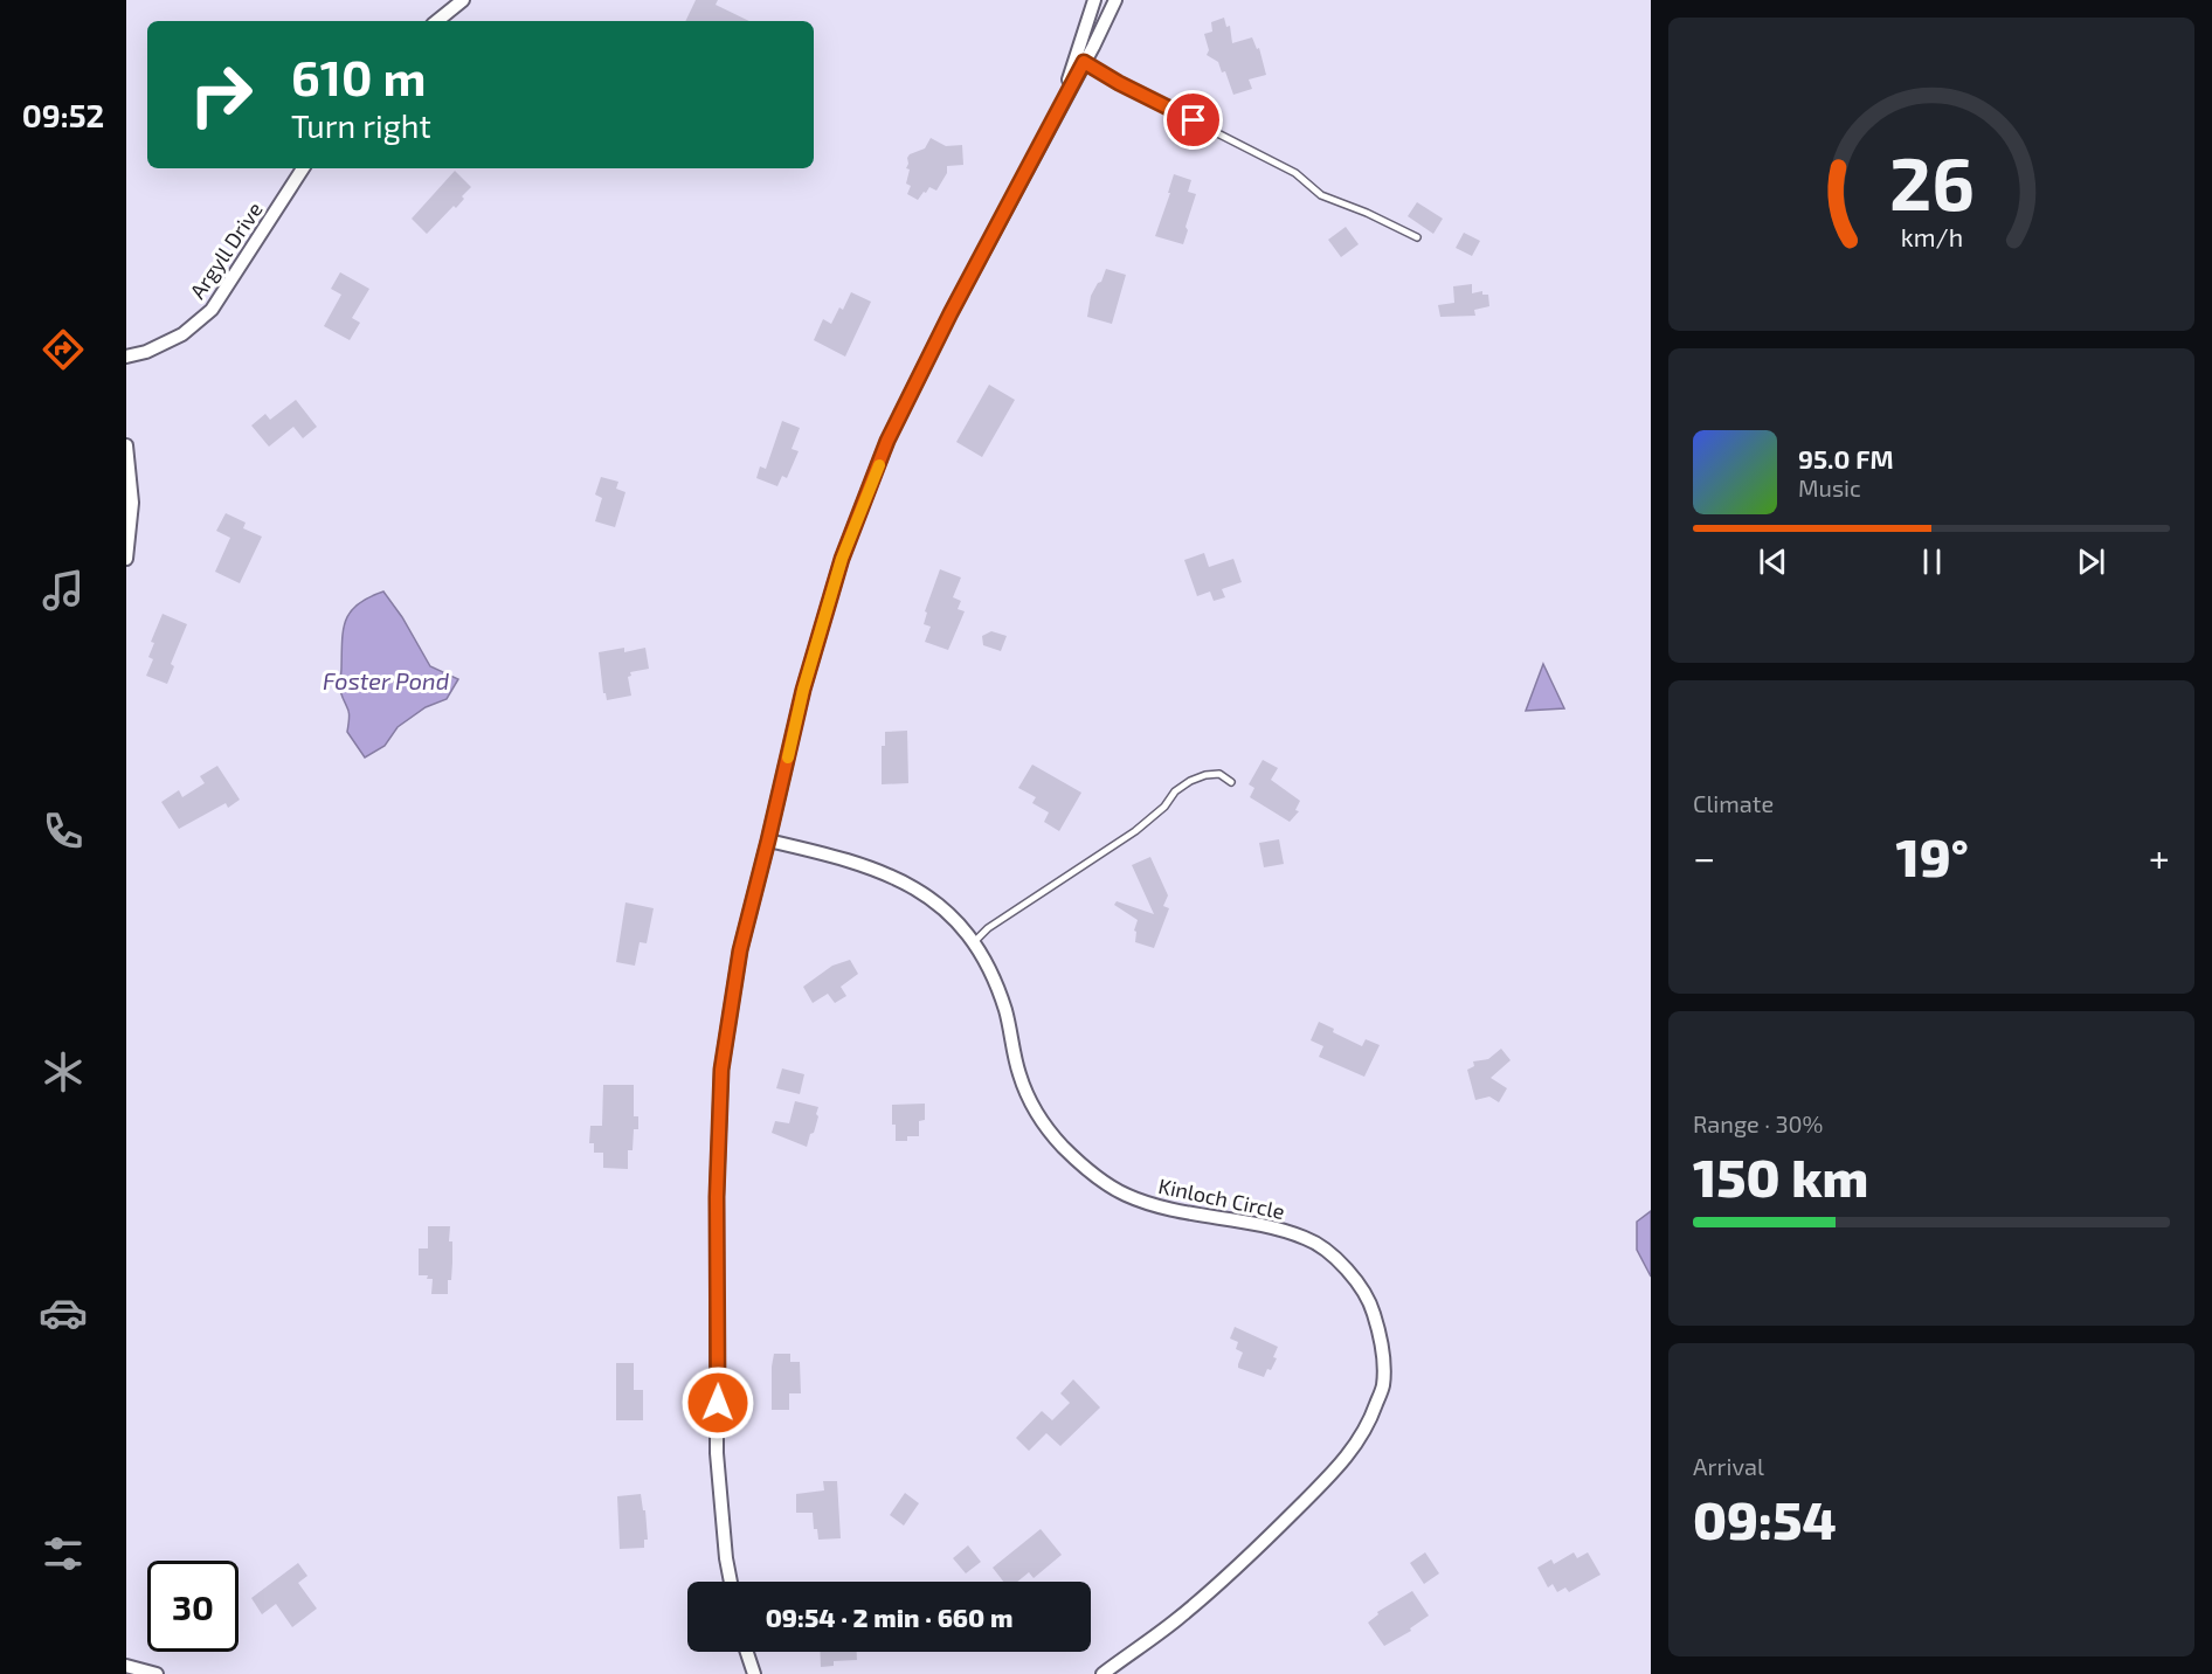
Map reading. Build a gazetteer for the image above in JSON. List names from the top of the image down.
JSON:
{
  "streets": {
    "street": ["Argyll Drive", "Kinloch Circle"]
  },
  "water": ["Foster Pond"],
  "page": {
    "tabs": "09:52",
    "turn": ["610 m", "Turn right"],
    "song": ["95.0 FM", "Music"],
    "tile": [
      "Climate",
      ["Range · 30%", "150 km"],
      ["Arrival", "09:54"]
    ],
    "heat": ["−", "19°", "+"],
    "limit": "30",
    "trip": "09:54 · 2 min · 660 m",
    "gauge": ["26", "km/h"]
  }
}
